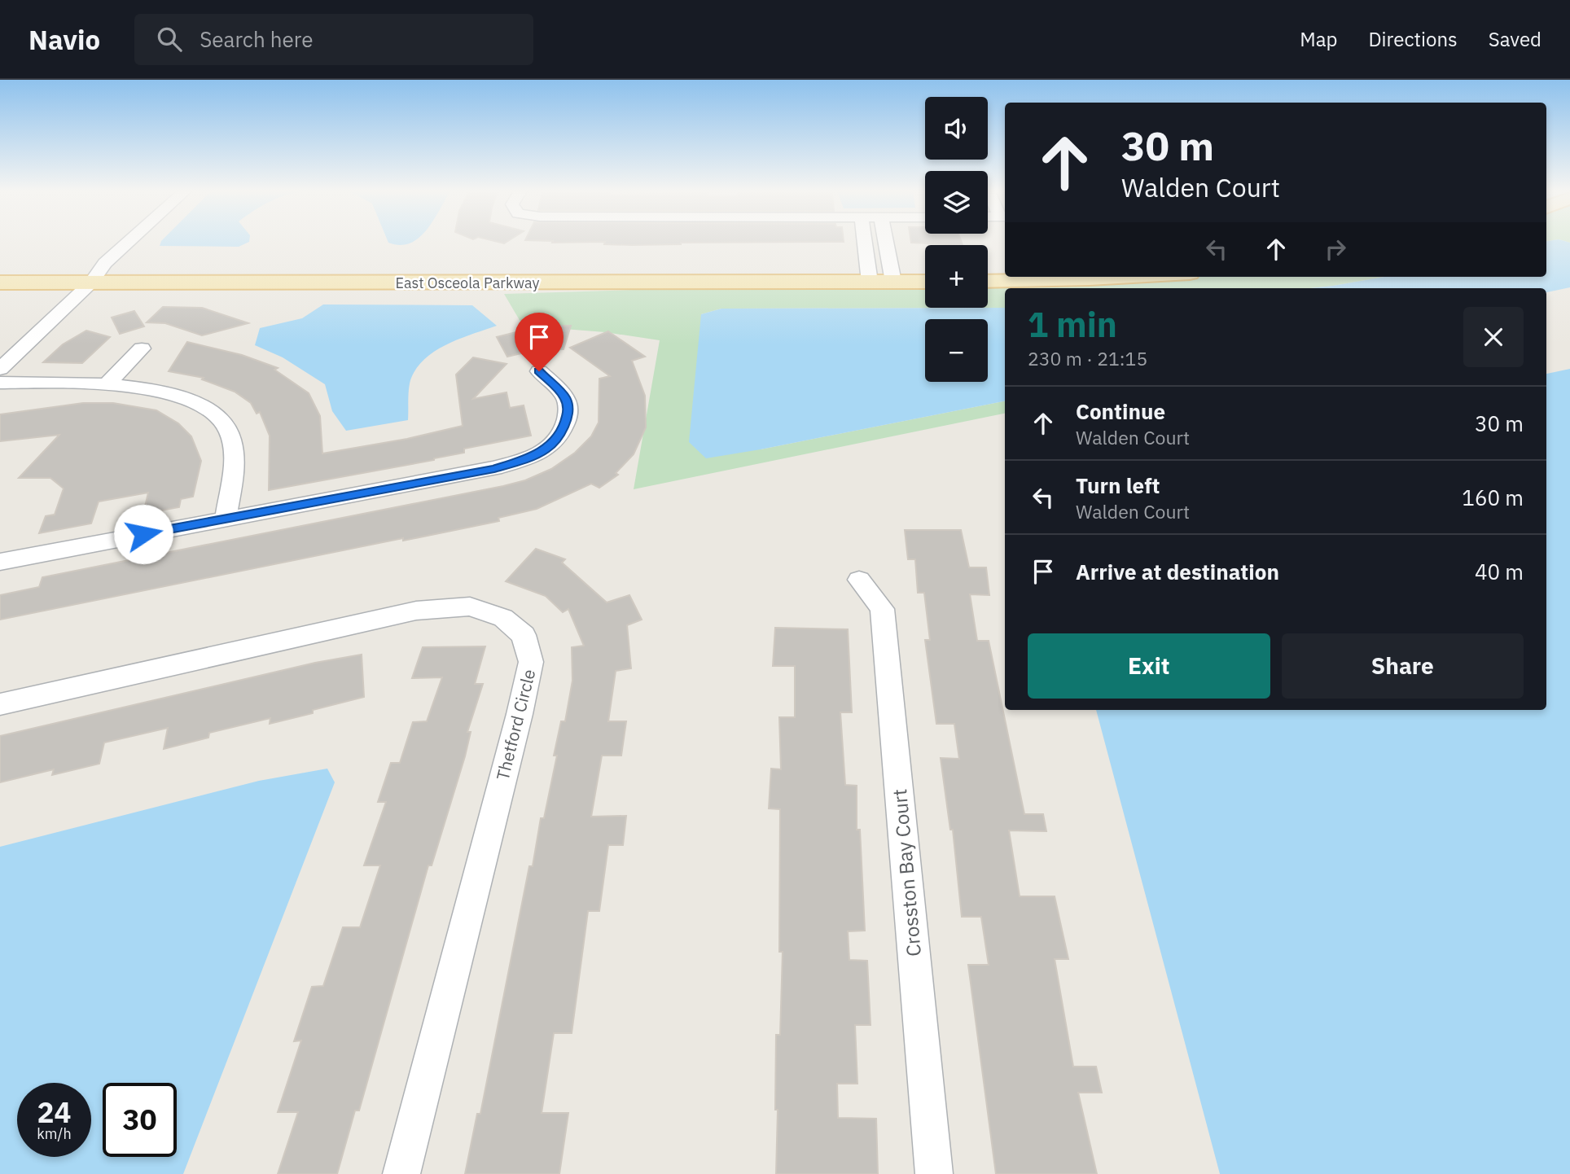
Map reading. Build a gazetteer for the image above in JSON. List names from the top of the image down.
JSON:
{
  "streets": {
    "main road": ["East Osceola Parkway"],
    "street": ["Thetford Circle", "Crosston Bay Court"]
  },
  "page": {
    "header": "Navio",
    "search": "Search here",
    "nav": ["Map", "Directions", "Saved"],
    "map_buttons": ["+", "−"],
    "turn": ["30 m", "Walden Court"],
    "heading": ["1 min", "230 m · 21:15"],
    "list": [
      {
        "name": "Continue",
        "note": "Walden Court",
        "value": "30 m"
      },
      {
        "name": "Turn left",
        "note": "Walden Court",
        "value": "160 m"
      },
      {
        "name": "Arrive at destination",
        "value": "40 m"
      }
    ],
    "buttons": ["Exit", "Share"],
    "speed": "24 km/h",
    "limit": "30"
  }
}
